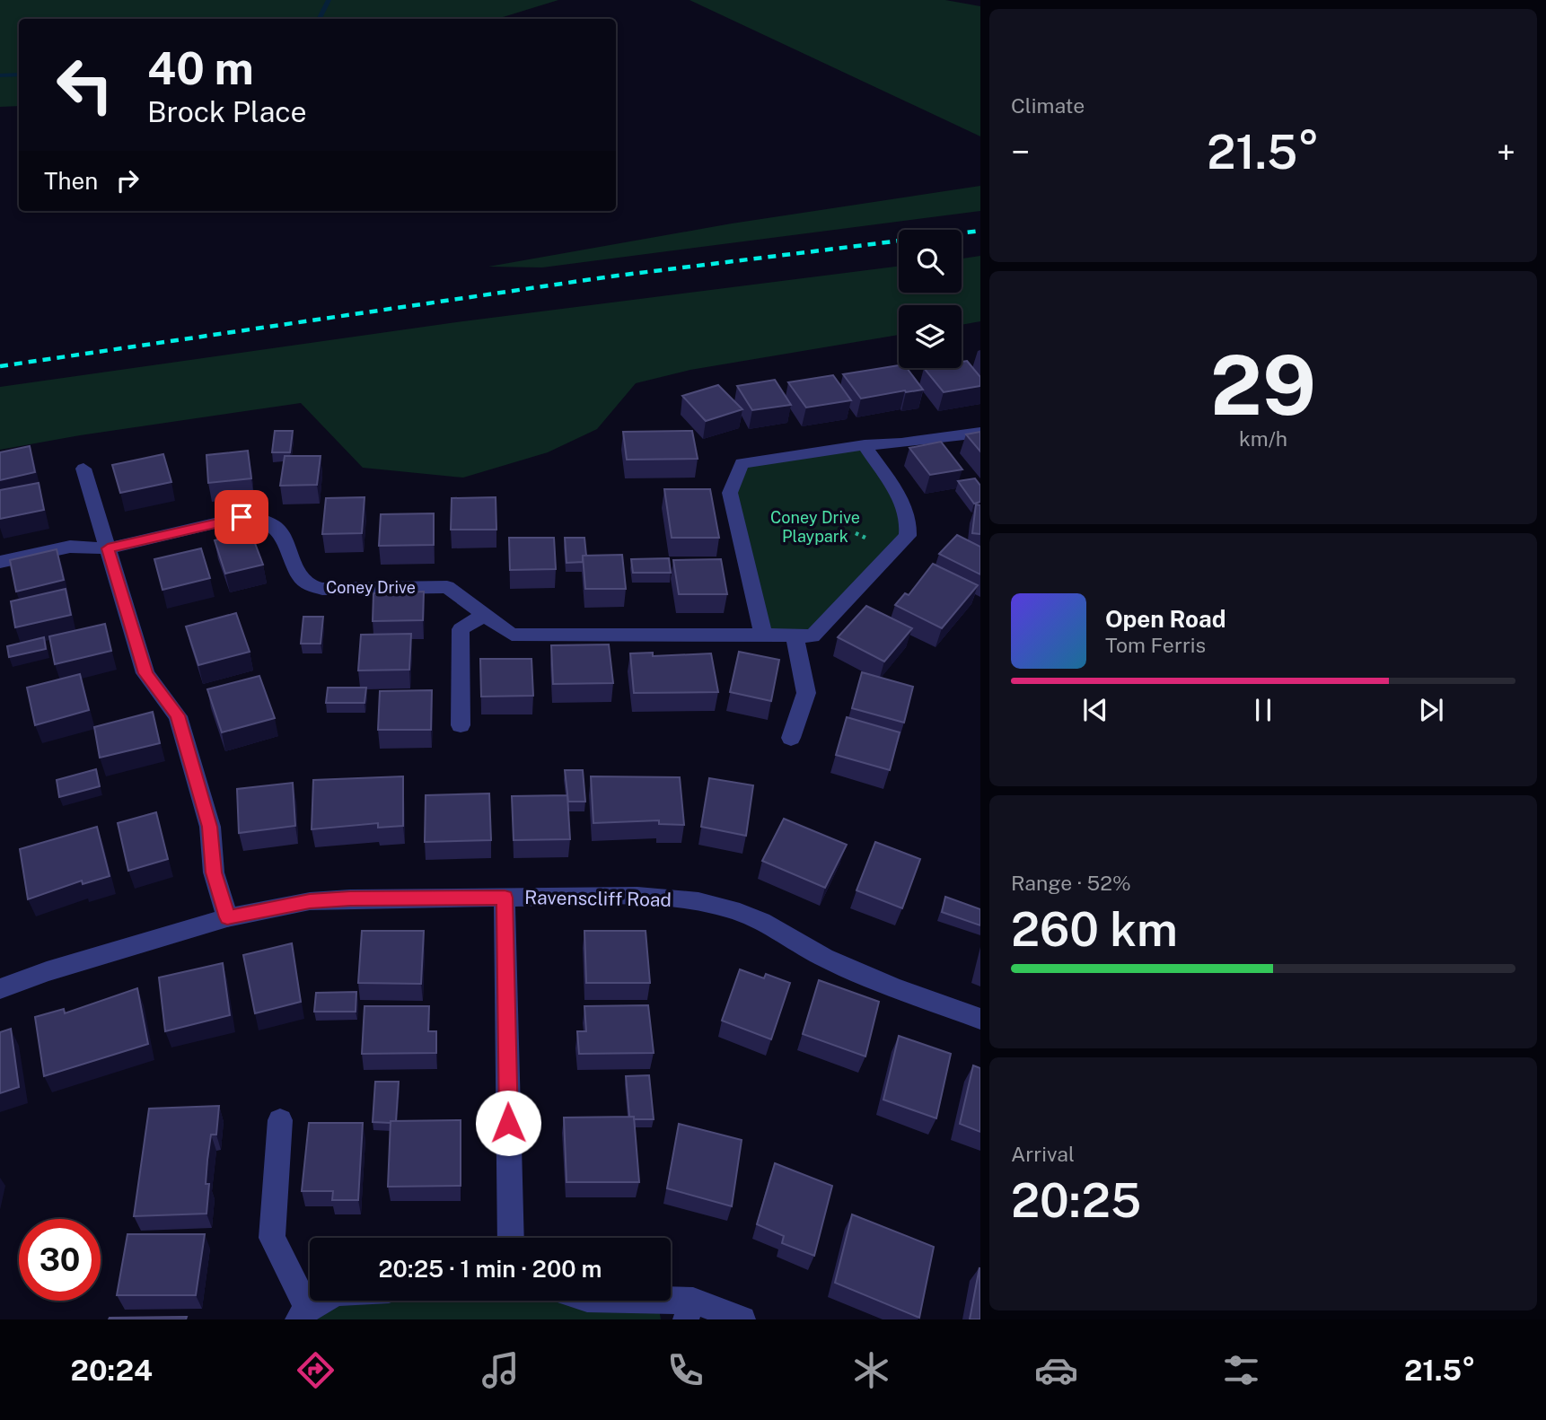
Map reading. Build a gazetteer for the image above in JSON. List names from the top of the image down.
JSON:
{
  "streets": {
    "street": ["Coney Drive", "Ravenscliff Road"]
  },
  "parks": ["Coney Drive Playpark"],
  "page": {
    "tile": [
      "Climate",
      ["29", "km/h"],
      ["Range · 52%", "260 km"],
      ["Arrival", "20:25"]
    ],
    "turn": ["40 m", "Brock Place"],
    "heat": ["−", "21.5°", "+"],
    "then": "Then",
    "song": ["Open Road", "Tom Ferris"],
    "limit": "30",
    "trip": "20:25 · 1 min · 200 m",
    "tabs": ["20:24", "21.5°"]
  }
}
